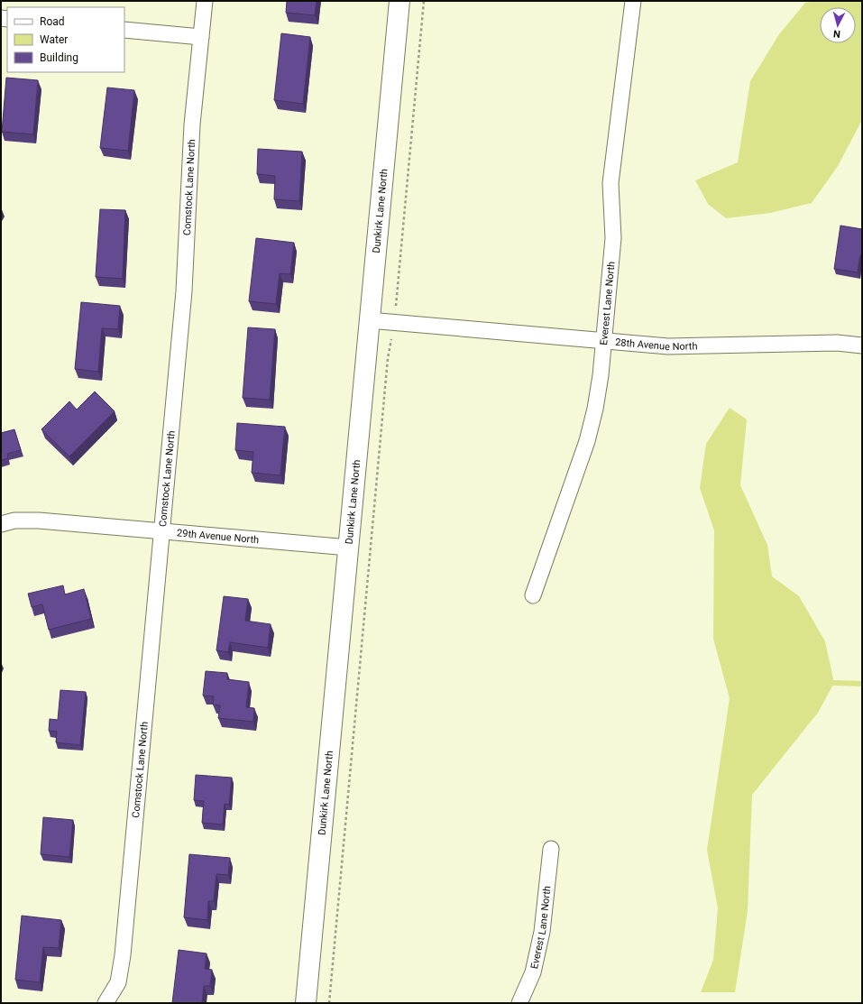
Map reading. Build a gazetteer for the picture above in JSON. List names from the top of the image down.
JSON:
{
  "streets": {
    "street": [
      "Comstock Lane North",
      "Dunkirk Lane North",
      "Everest Lane North",
      "28th Avenue North",
      "29th Avenue North"
    ]
  },
  "crossings": [
    ["Comstock Lane North", "29th Avenue North"],
    ["Dunkirk Lane North", "28th Avenue North"],
    ["Dunkirk Lane North", "29th Avenue North"],
    ["Everest Lane North", "28th Avenue North"]
  ],
  "legend": ["Road", "Water", "Building"],
  "north": "bottom"
}
